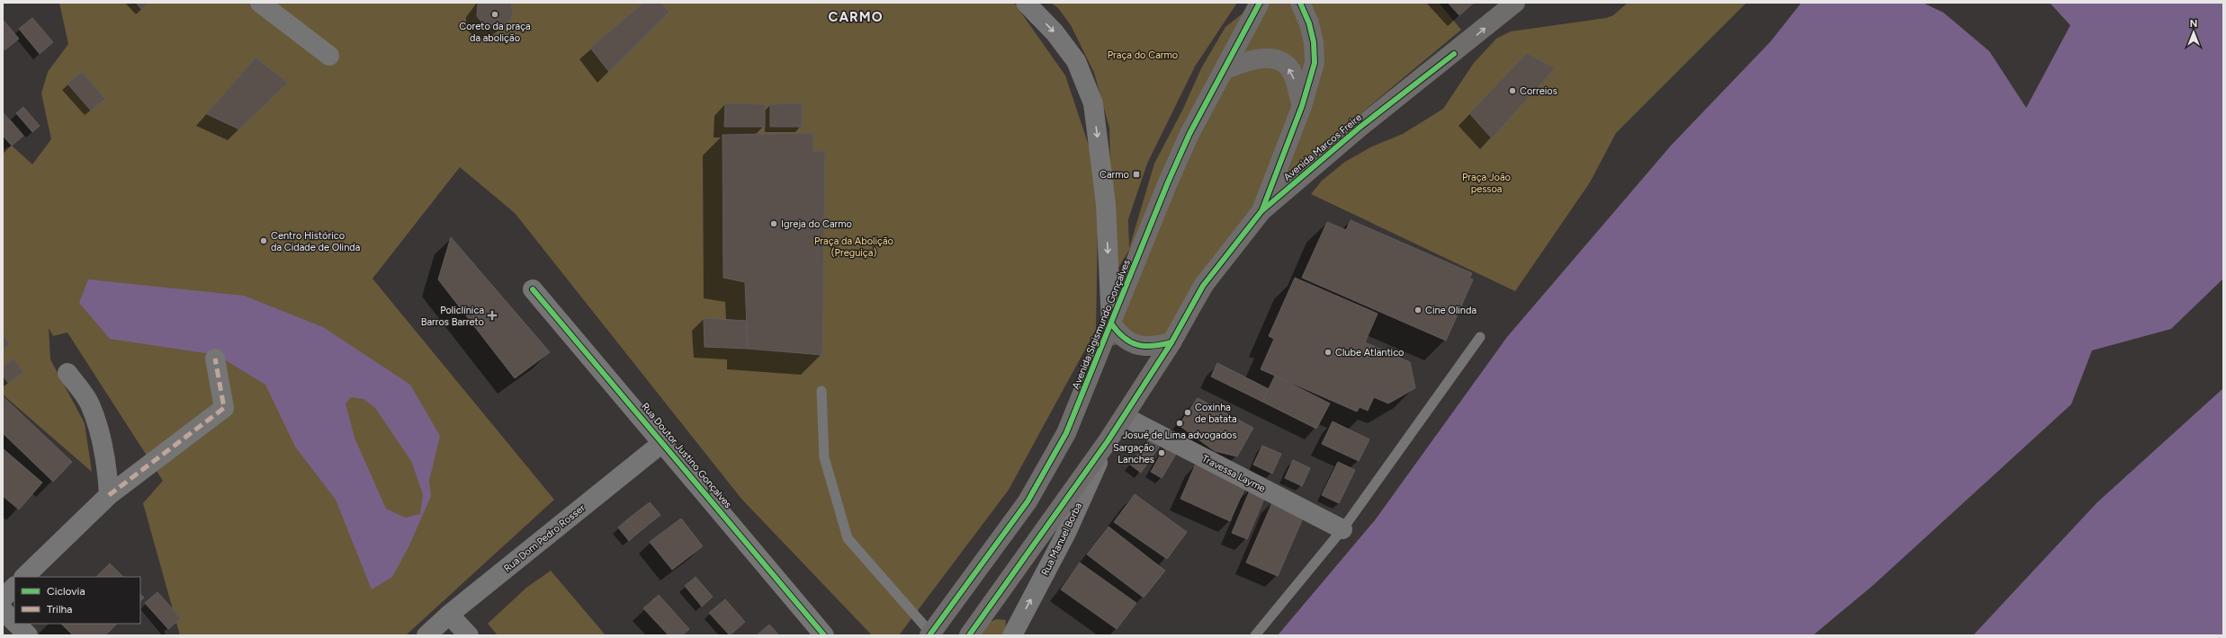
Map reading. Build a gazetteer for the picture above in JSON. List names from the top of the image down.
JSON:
{
  "streets": {
    "main road": ["Avenida Marcos Freire", "Avenida Sigismundo Gonçalves"],
    "street": [
      "Rua Doutor Justino Gonçalves",
      "Travessa Layme",
      "Rua Dom Pedro Rosser",
      "Rua Manuel Borba"
    ]
  },
  "crossings": [
    ["Rua Doutor Justino Gonçalves", "Rua Dom Pedro Rosser"]
  ],
  "one_way": ["Avenida Marcos Freire", "Rua Manuel Borba"],
  "districts": ["CARMO"],
  "parks": ["Praça do Carmo", "Praça João pessoa", "Praça da Abolição (Preguiça)"],
  "places": {
    "other": [
      "Coreto da praça da abolição",
      "Correios",
      "Igreja do Carmo",
      "Centro Histórico da Cidade de Olinda",
      "Cine Olinda",
      "Clube Atlantico",
      "Coxinha de batata",
      "Josué de Lima advogados",
      "Sargação Lanches"
    ],
    "transit": ["Carmo"],
    "health": ["Policlínica Barros Barreto"]
  },
  "legend": ["Ciclovia", "Trilha"],
  "north": "top"
}
